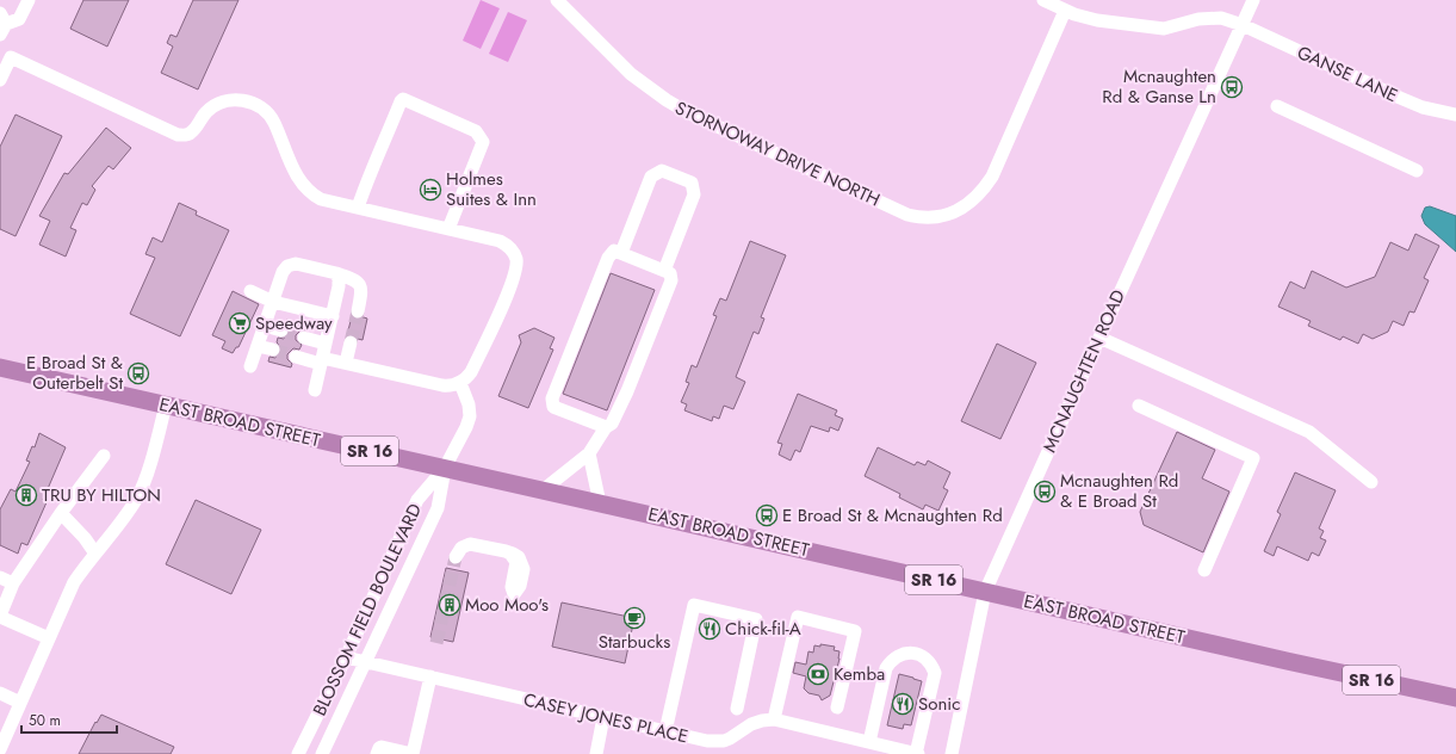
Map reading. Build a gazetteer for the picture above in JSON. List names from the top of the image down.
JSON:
{
  "streets": {
    "highway": ["EAST BROAD STREET", "SR 16"],
    "street": [
      "GANSE LANE",
      "STORNOWAY DRIVE NORTH",
      "MCNAUGHTEN ROAD",
      "BLOSSOM FIELD BOULEVARD",
      "CASEY JONES PLACE"
    ]
  },
  "crossings": [
    ["GANSE LANE", "STORNOWAY DRIVE NORTH"],
    ["GANSE LANE", "MCNAUGHTEN ROAD"],
    ["MCNAUGHTEN ROAD", "EAST BROAD STREET"],
    ["EAST BROAD STREET", "BLOSSOM FIELD BOULEVARD"],
    ["BLOSSOM FIELD BOULEVARD", "CASEY JONES PLACE"]
  ],
  "places": {
    "bus stop": [
      "Mcnaughten Rd & Ganse Ln",
      "E Broad St & Outerbelt St",
      "Mcnaughten Rd & E Broad St",
      "E Broad St & Mcnaughten Rd"
    ],
    "hotel": ["Holmes Suites & Inn"],
    "supermarket": ["Speedway"],
    "building": ["TRU BY HILTON", "Moo Moo's"],
    "cafe": ["Starbucks"],
    "restaurant": ["Chick-fil-A", "Sonic"],
    "bank": ["Kemba"]
  },
  "scale_bar": "50 m"
}
